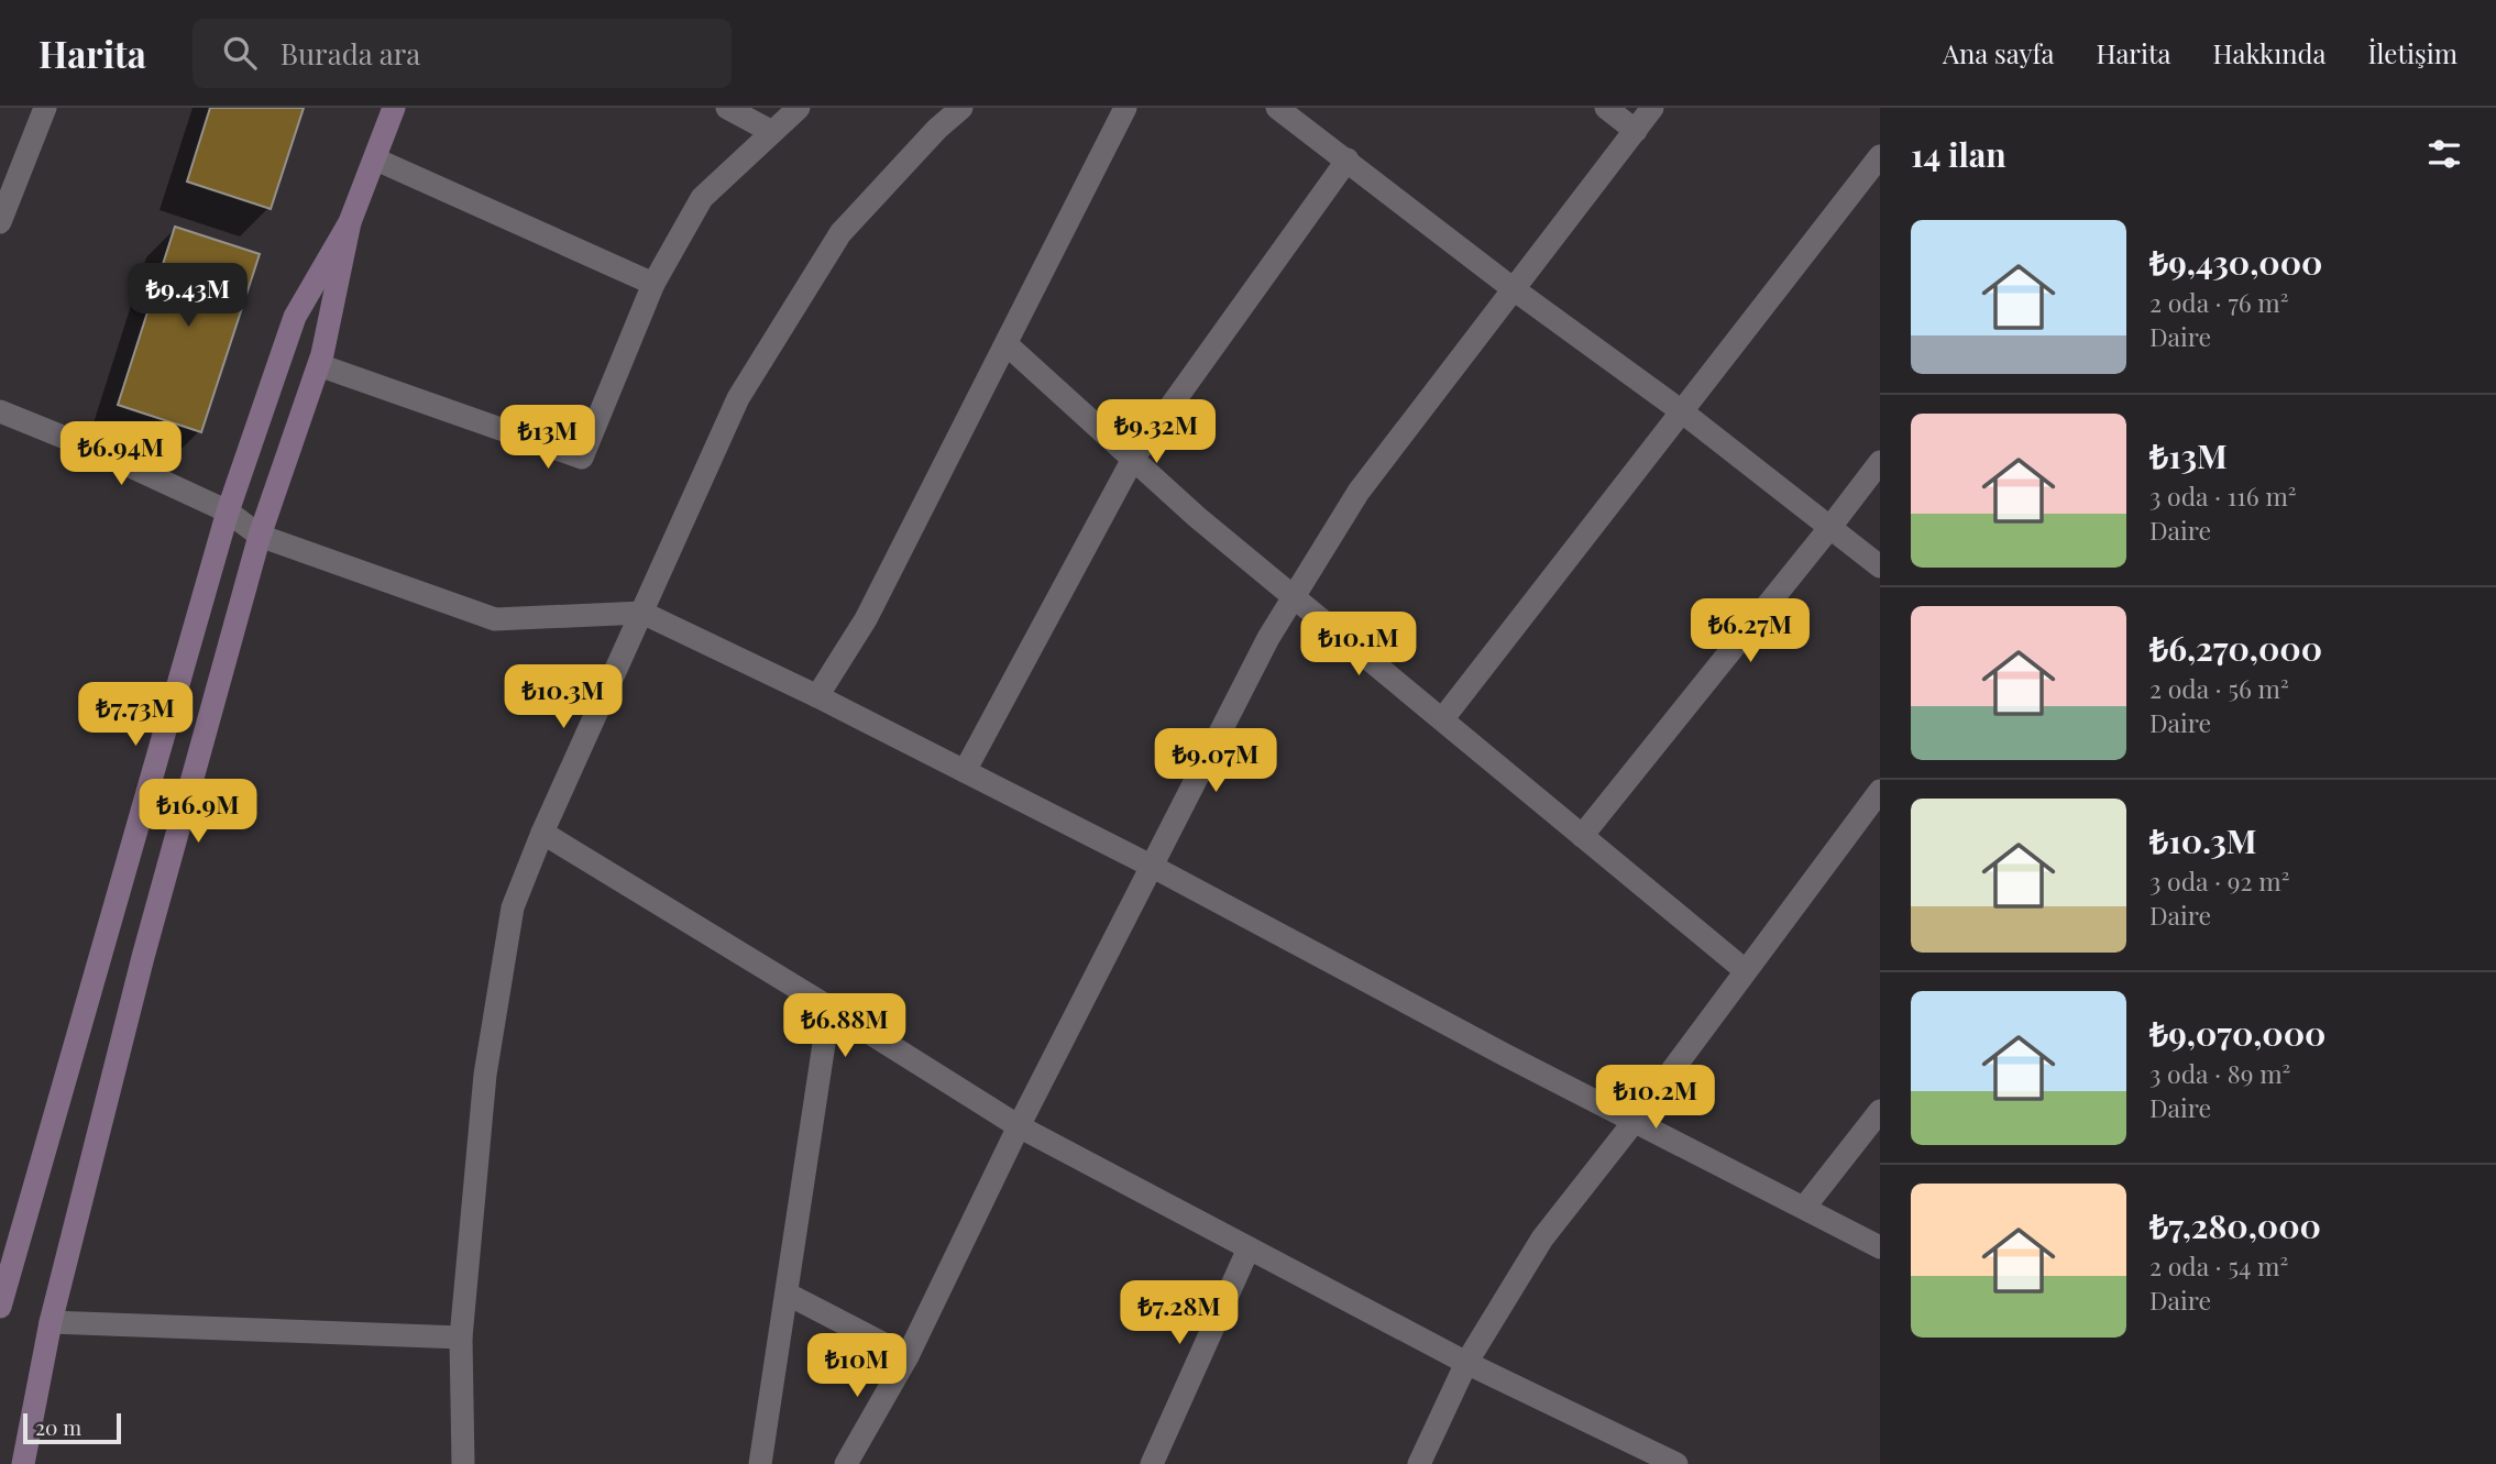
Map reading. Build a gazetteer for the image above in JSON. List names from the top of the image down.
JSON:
{
  "scale_bar": "20 m",
  "page": {
    "header": "Harita",
    "search": "Burada ara",
    "nav": [
      "Ana sayfa",
      "Harita",
      "Hakkında",
      "İletişim"
    ],
    "heading": "14 ilan",
    "list": [
      {
        "name": "₺9,430,000",
        "note": "2 oda · 76 m² · Daire"
      },
      {
        "name": "₺13M",
        "note": "3 oda · 116 m² · Daire"
      },
      {
        "name": "₺6,270,000",
        "note": "2 oda · 56 m² · Daire"
      },
      {
        "name": "₺10.3M",
        "note": "3 oda · 92 m² · Daire"
      },
      {
        "name": "₺9,070,000",
        "note": "3 oda · 89 m² · Daire"
      },
      {
        "name": "₺7,280,000",
        "note": "2 oda · 54 m² · Daire"
      }
    ],
    "price": [
      "₺9.43M",
      "₺9.32M",
      "₺13M",
      "₺6.94M",
      "₺6.27M",
      "₺10.1M",
      "₺10.3M",
      "₺7.73M",
      "₺9.07M",
      "₺16.9M",
      "₺6.88M",
      "₺10.2M",
      "₺7.28M",
      "₺10M"
    ],
    "scale": "20 m"
  }
}
